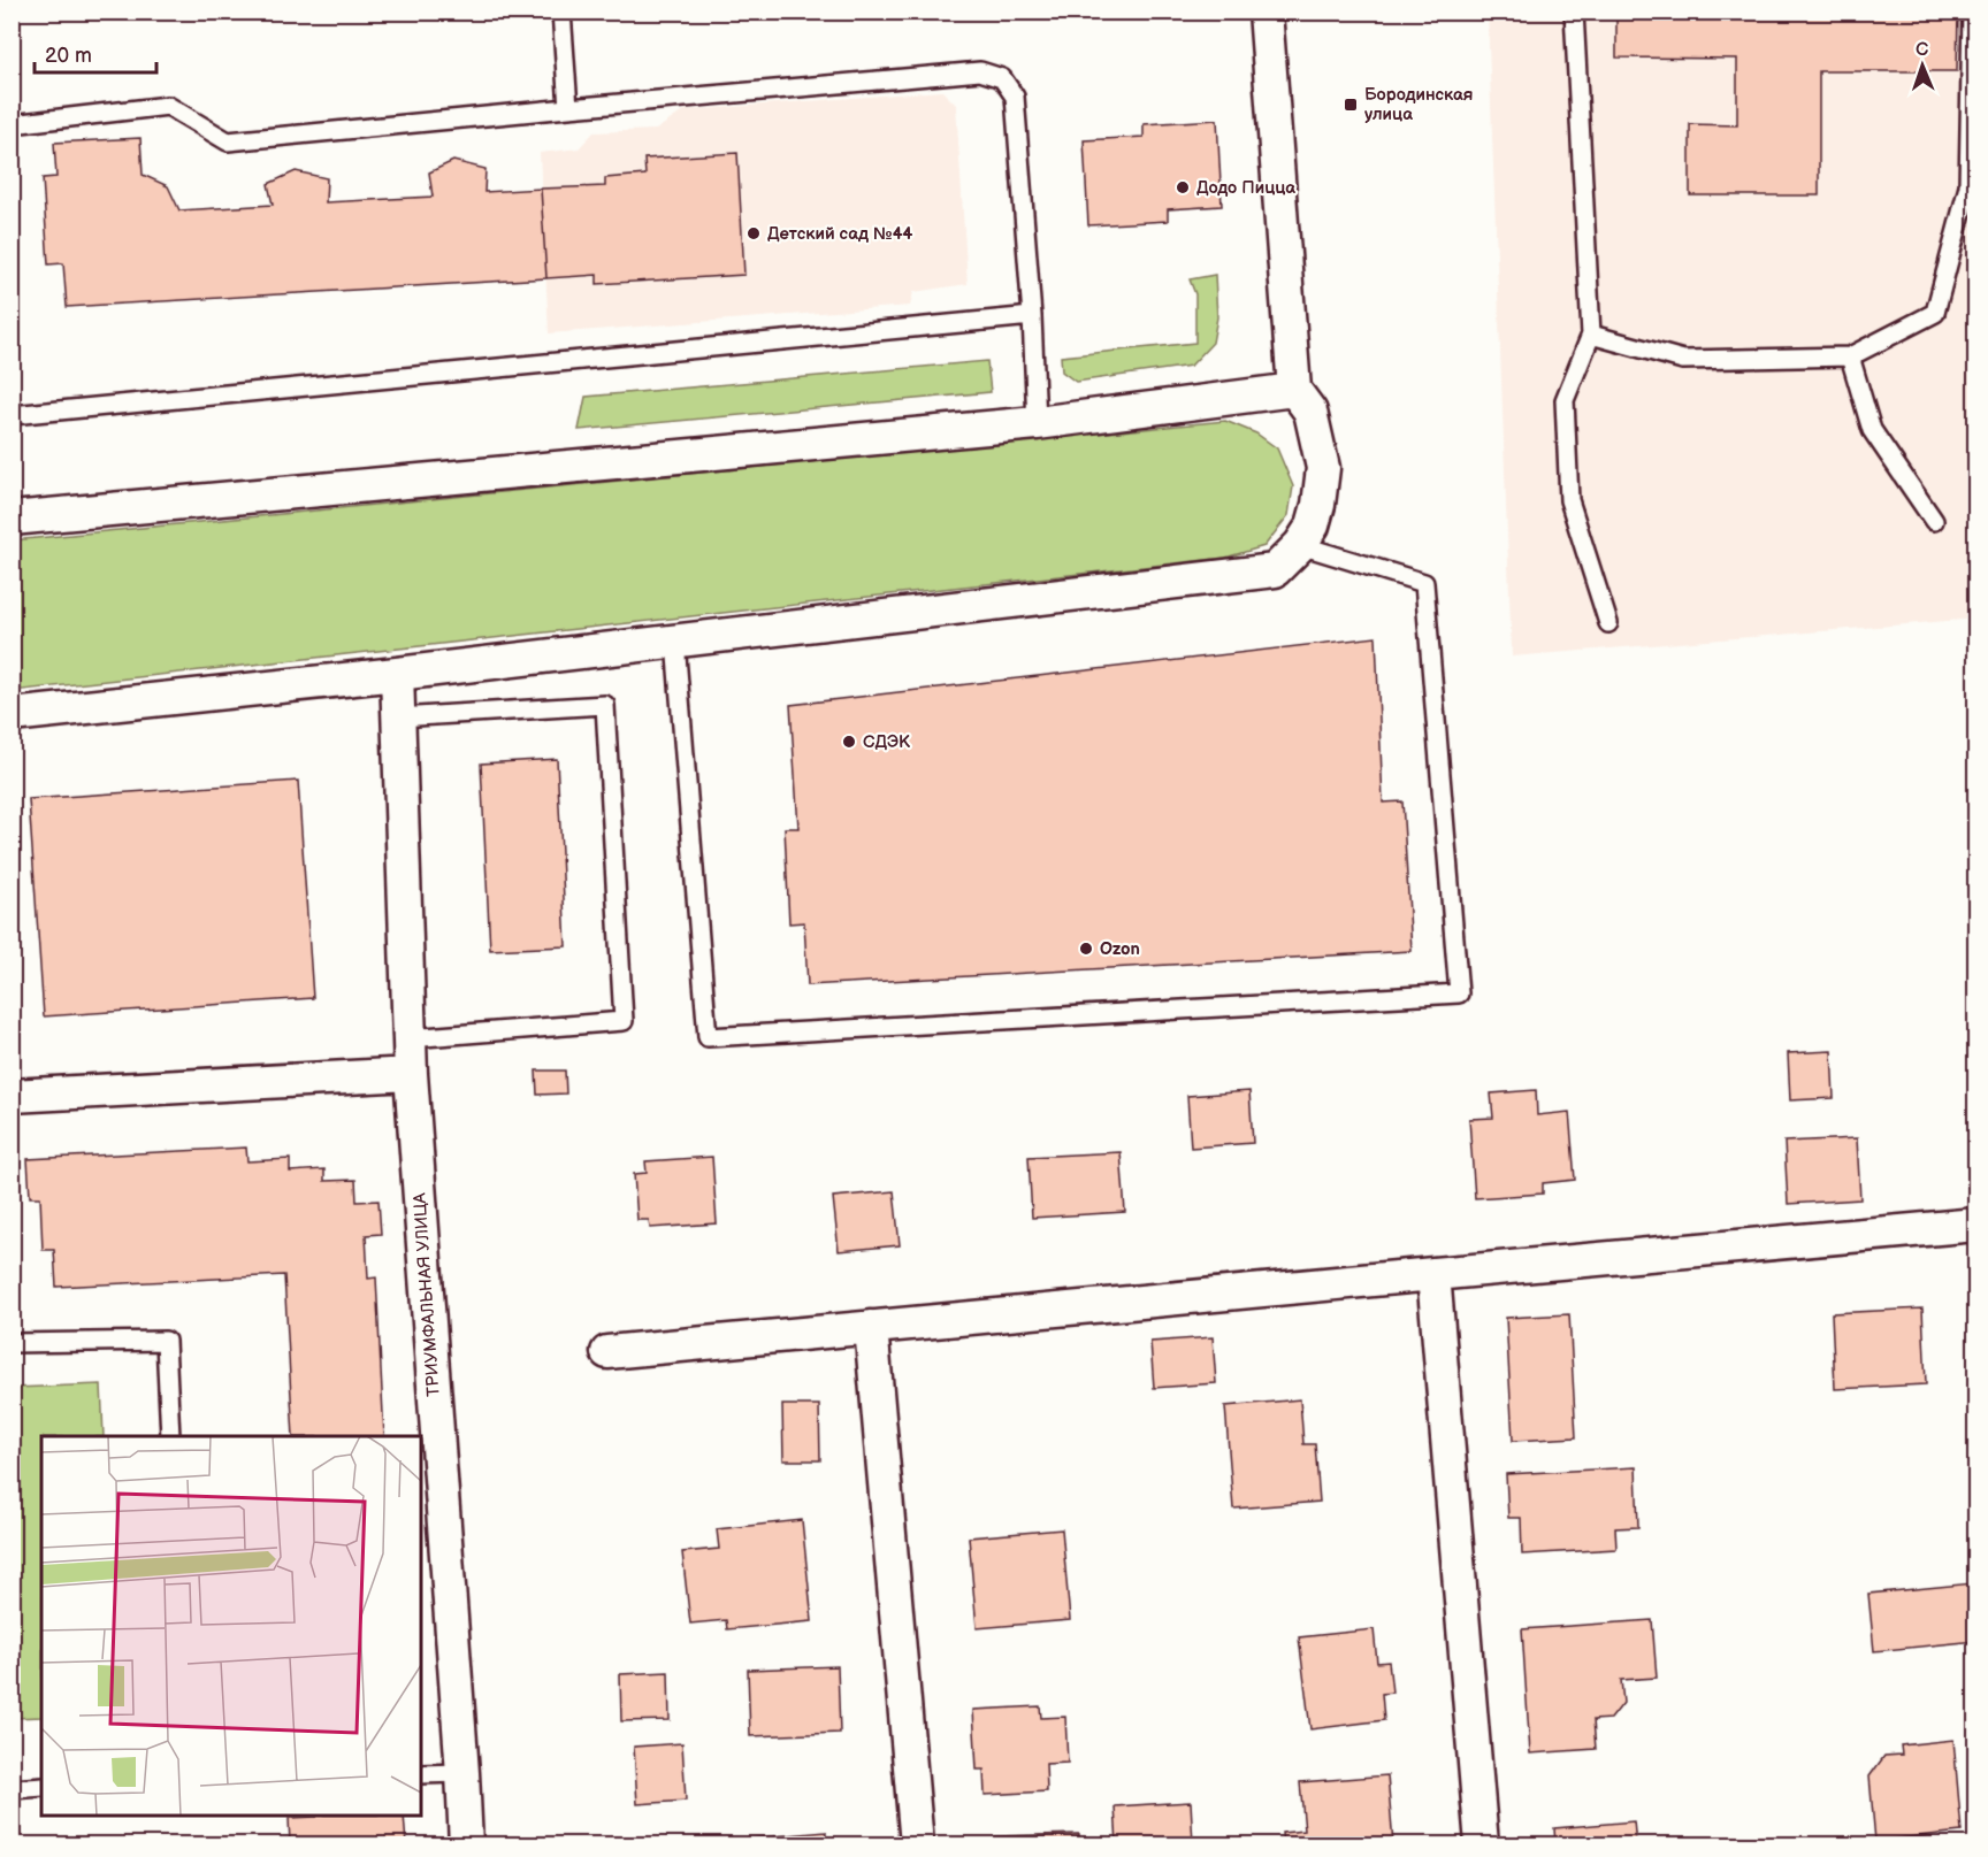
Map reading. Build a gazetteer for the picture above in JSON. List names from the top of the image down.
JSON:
{
  "streets": {
    "street": ["ТРИУМФАЛЬНАЯ УЛИЦА"]
  },
  "places": {
    "transit": ["Бородинская улица"],
    "other": [
      "Додо Пицца",
      "Детский сад №44",
      "СДЭК",
      "Ozon"
    ]
  },
  "scale_bar": "20 m",
  "north": "top"
}
